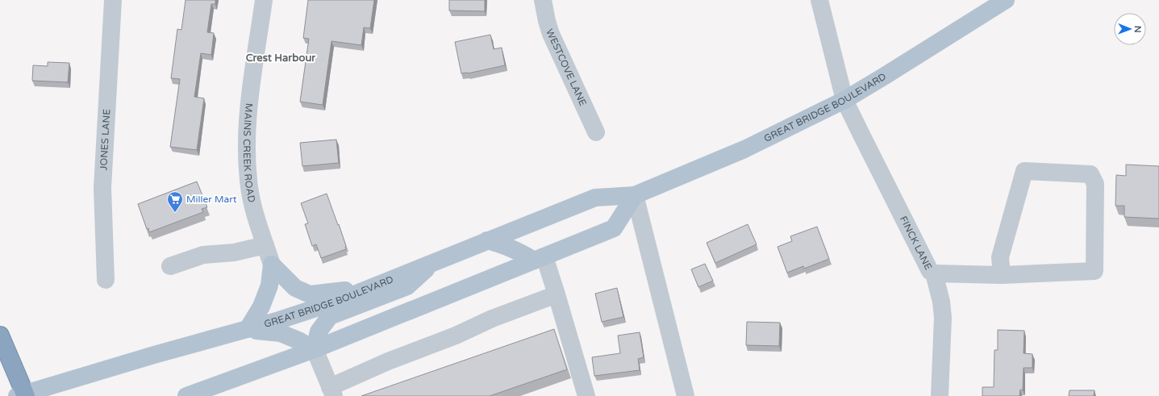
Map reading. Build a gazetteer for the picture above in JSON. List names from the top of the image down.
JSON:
{
  "streets": {
    "main road": ["GREAT BRIDGE BOULEVARD"],
    "street": [
      "WESTCOVE LANE",
      "JONES LANE",
      "MAINS CREEK ROAD",
      "FINCK LANE"
    ]
  },
  "crossings": [
    ["GREAT BRIDGE BOULEVARD", "FINCK LANE"]
  ],
  "districts": ["Crest Harbour"],
  "places": {
    "supermarket": ["Miller Mart"]
  },
  "north": "right"
}
